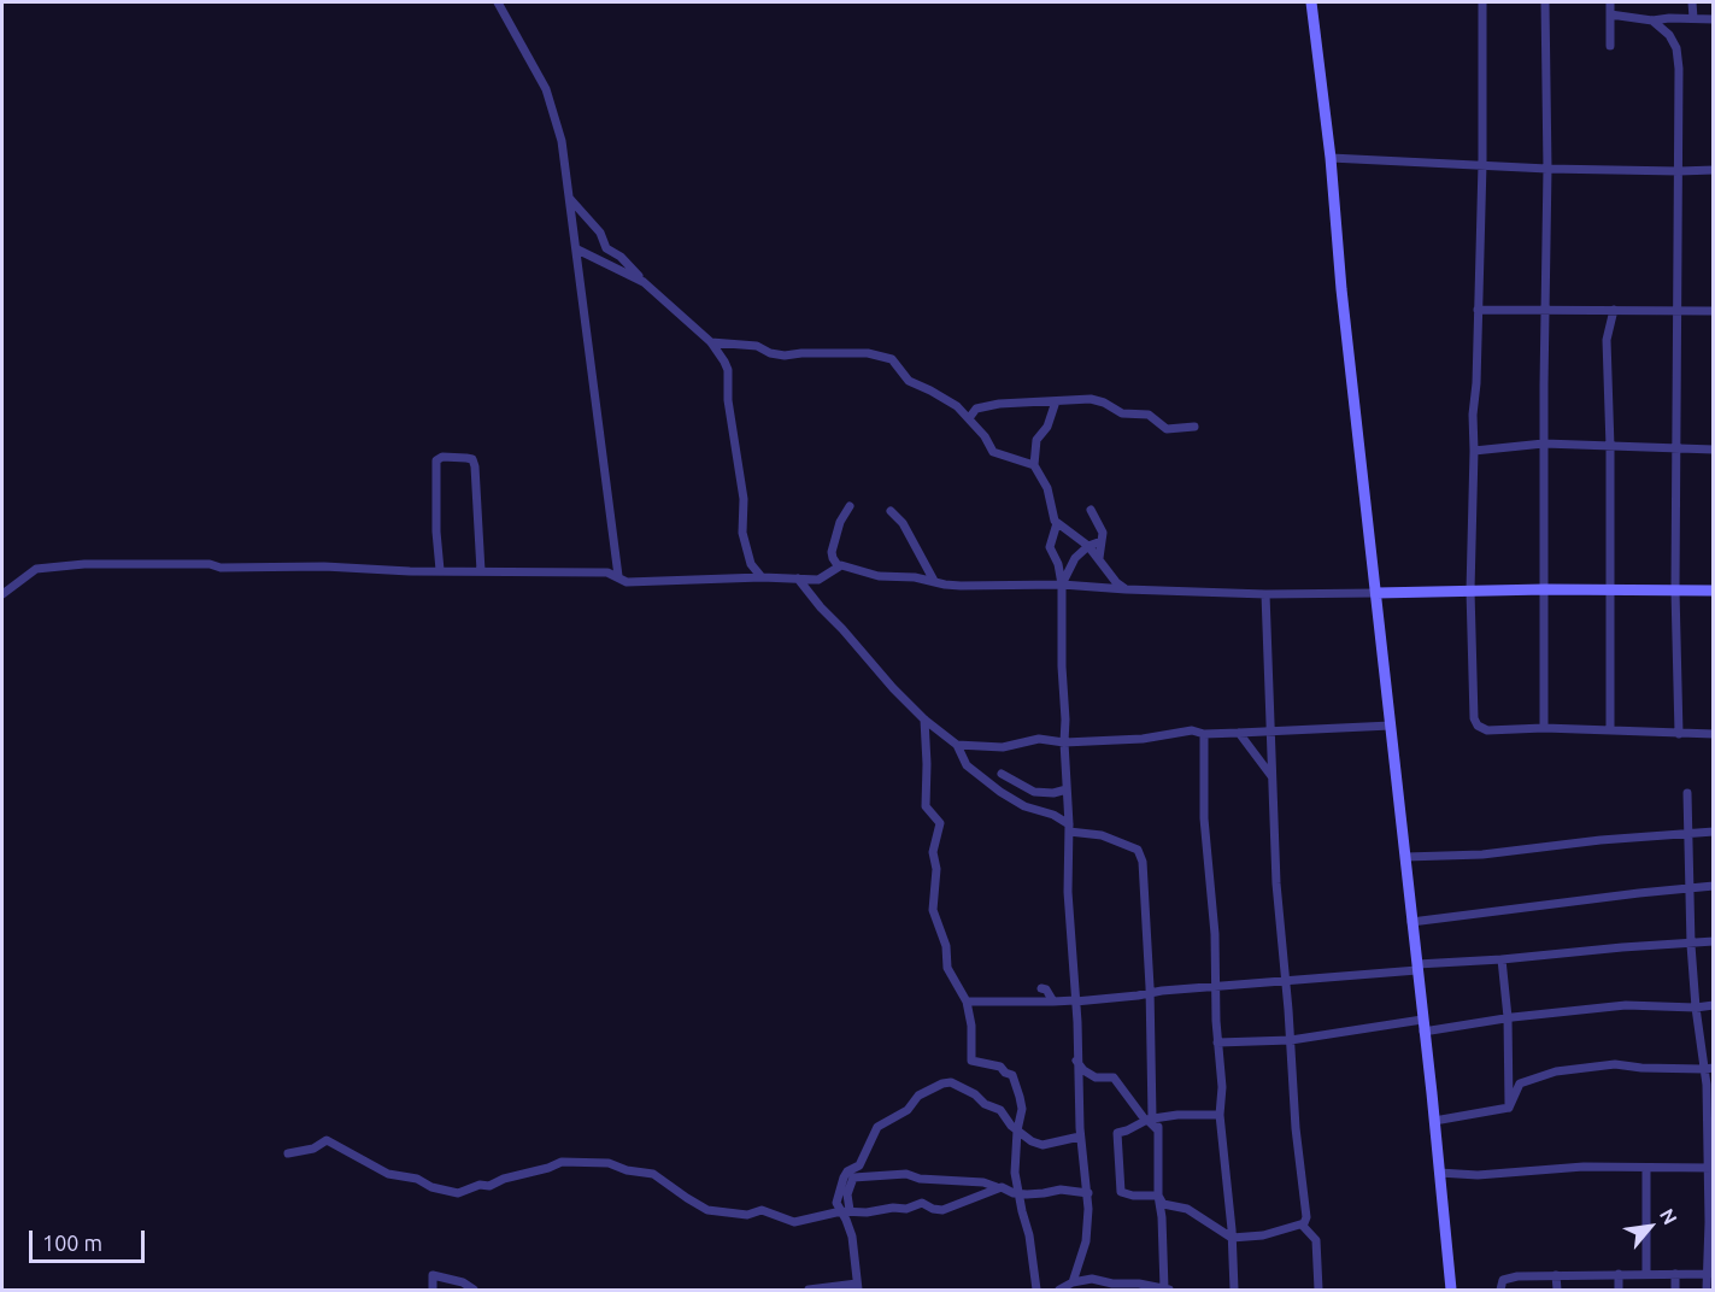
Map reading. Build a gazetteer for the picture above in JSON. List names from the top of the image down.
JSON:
{
  "scale_bar": "100 m",
  "north": "top right"
}
